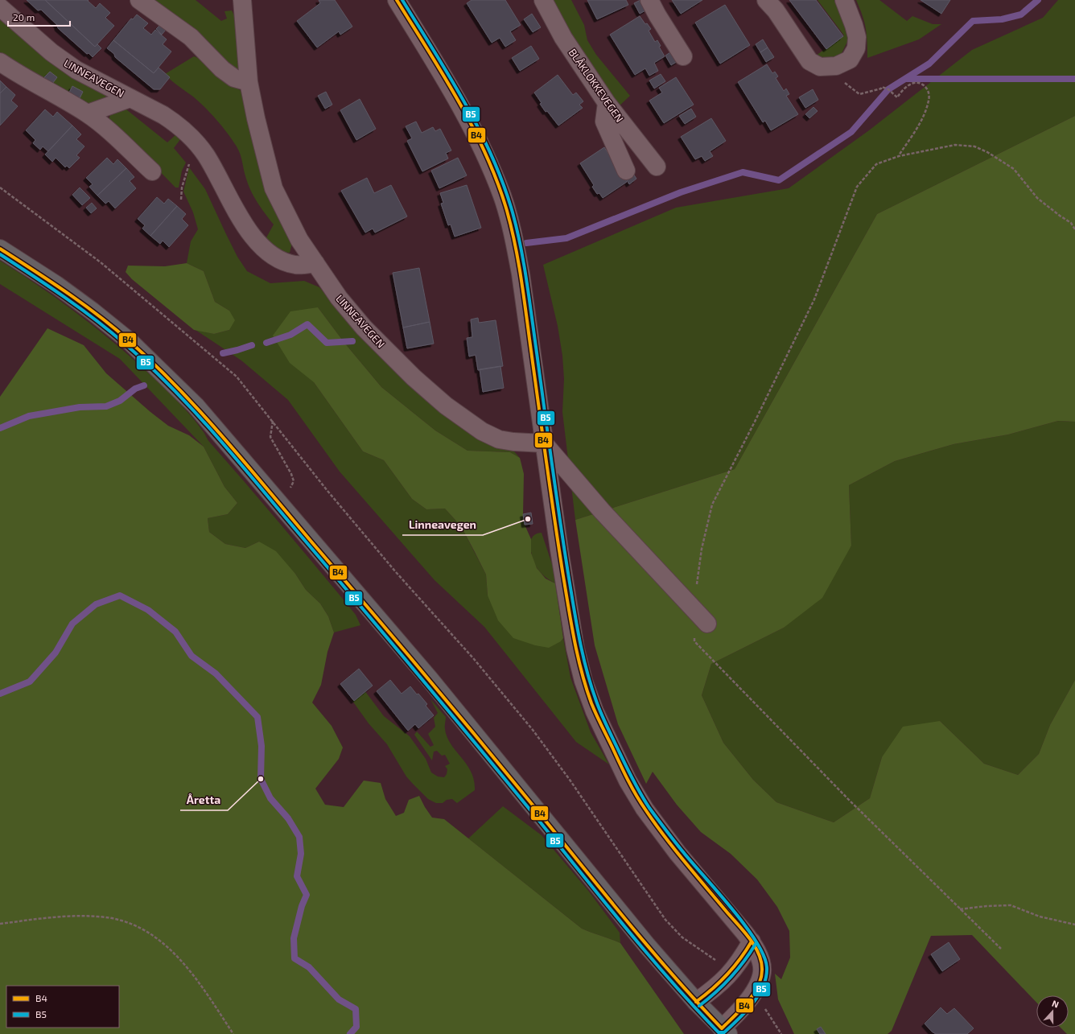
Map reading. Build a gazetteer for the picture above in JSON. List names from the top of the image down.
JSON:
{
  "streets": {
    "street": ["LINNEAVEGEN", "BLÅKLOKKEVEGEN"]
  },
  "places": ["Linneavegen", "Åretta"],
  "lines": ["transit line B4", "transit line B5"],
  "legend": ["B4", "B5"],
  "scale_bar": "20 m",
  "north": "top"
}
